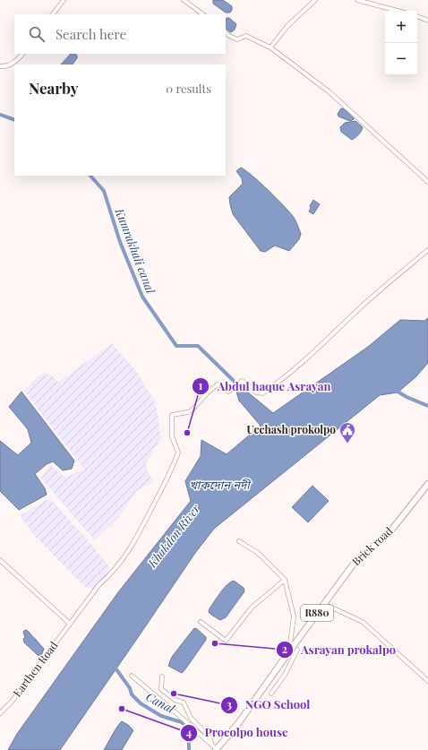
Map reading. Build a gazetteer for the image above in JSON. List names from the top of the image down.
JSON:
{
  "streets": {
    "main road": ["Brick road", "R880"],
    "street": ["Earthen Road"]
  },
  "water": [
    "Kumrakhali canal",
    "খাকদোন নদী",
    "Khakdon River",
    "Canal"
  ],
  "places": {
    "other": [
      "Abdul haque Asrayan",
      "Asrayan prokalpo",
      "NGO School",
      "Procolpo house"
    ],
    "public building": ["Ucchash prokolpo"]
  },
  "page": {
    "map_buttons": ["+", "−"],
    "search": "Search here",
    "heading": ["Nearby", "0 results"]
  }
}
